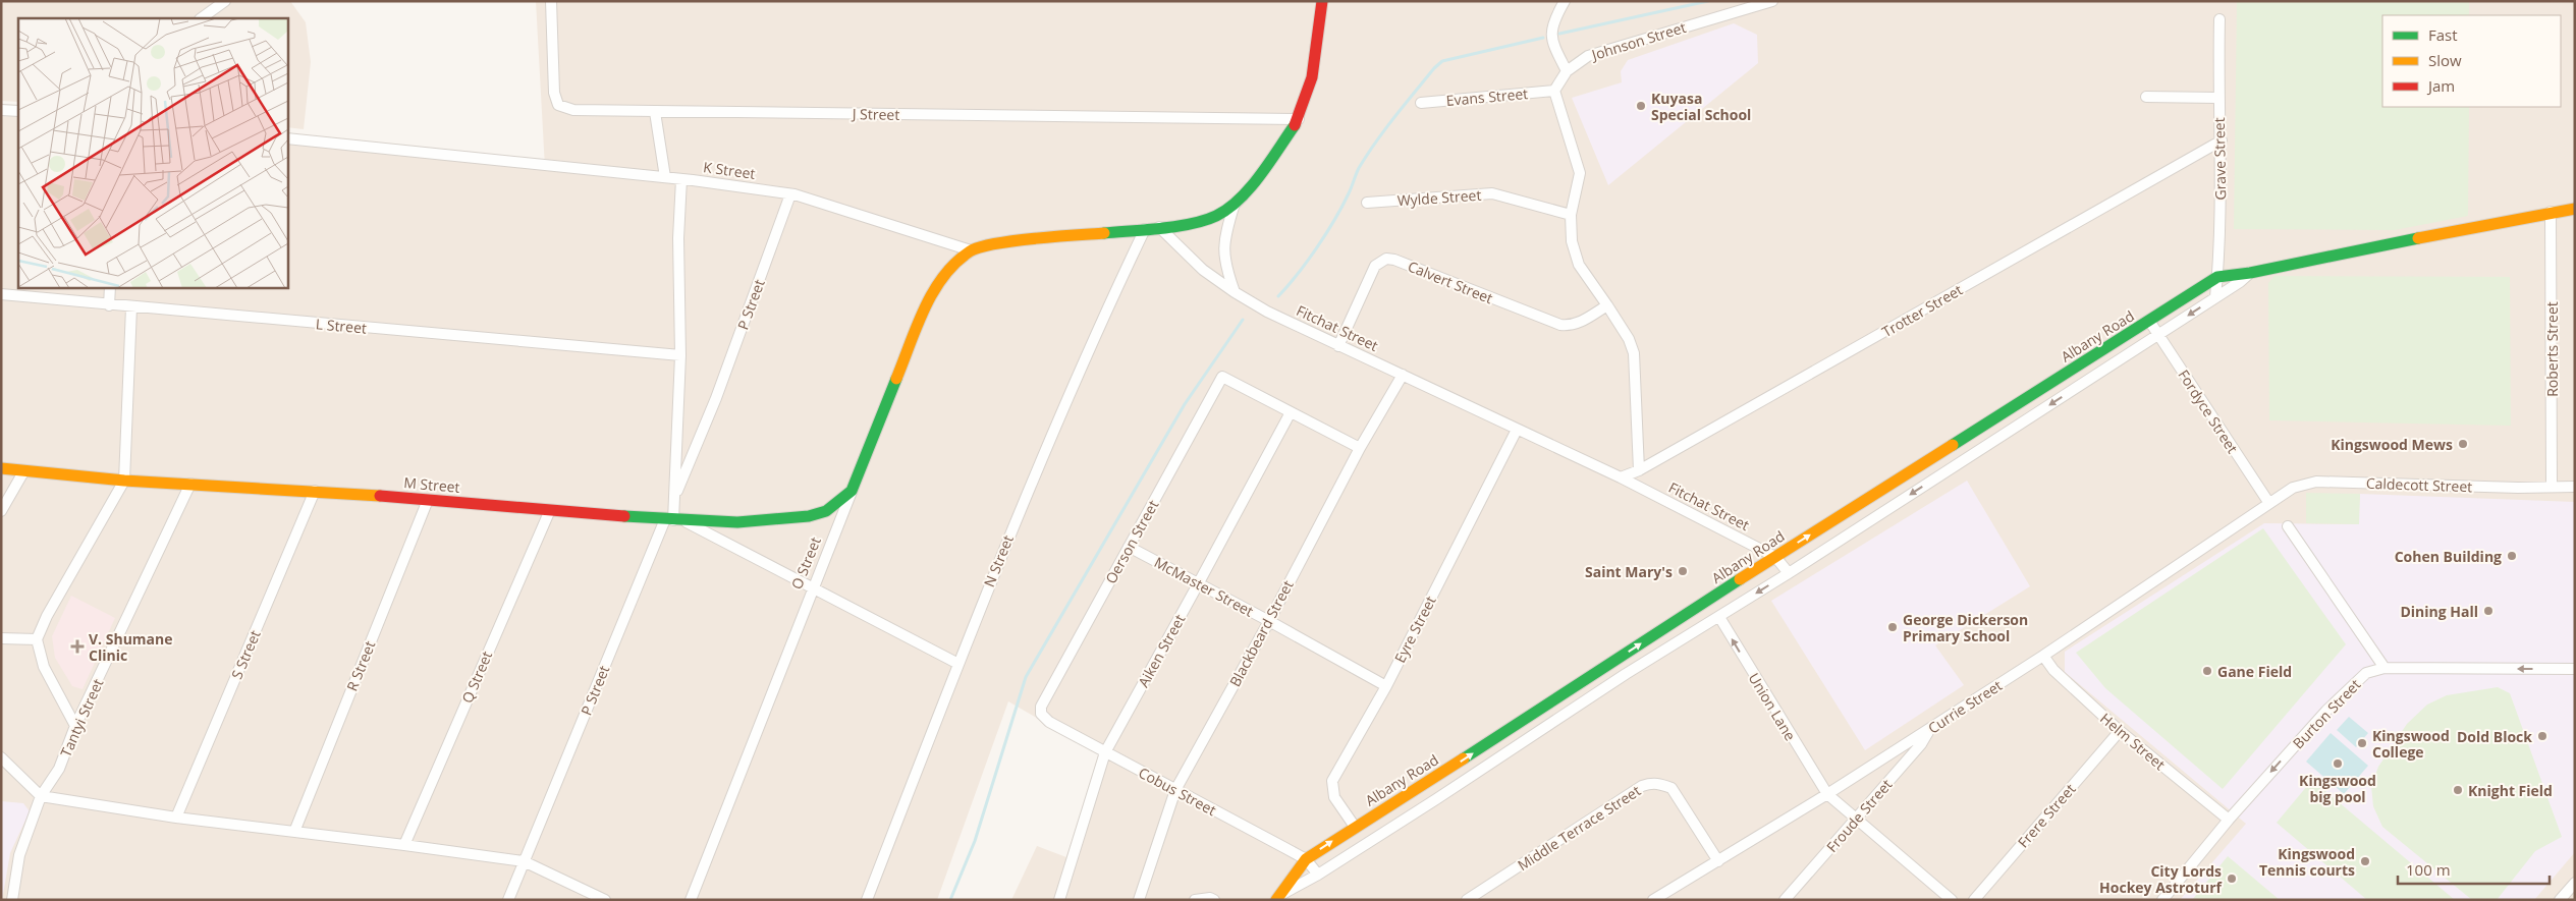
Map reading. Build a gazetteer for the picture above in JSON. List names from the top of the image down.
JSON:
{
  "streets": {
    "street": [
      "Johnson Street",
      "Evans Street",
      "J Street",
      "Grave Street",
      "K Street",
      "Wylde Street",
      "Calvert Street",
      "P Street",
      "Trotter Street",
      "L Street",
      "Fitchat Street",
      "Albany Road",
      "Roberts Street",
      "Fordyce Street",
      "M Street",
      "Caldecott Street",
      "Oerson Street",
      "N Street",
      "O Street",
      "McMaster Street",
      "Eyre Street",
      "Blackbeard Street",
      "Aiken Street",
      "S Street",
      "R Street",
      "Q Street",
      "Union Lane",
      "Currie Street",
      "Burton Street",
      "Tantyi Street",
      "Helm Street",
      "Cobus Street",
      "Froude Street",
      "Frere Street",
      "Middle Terrace Street"
    ]
  },
  "crossings": [
    ["Johnson Street", "Evans Street"],
    ["Grave Street", "Trotter Street"],
    ["Grave Street", "Albany Road"],
    ["K Street", "P Street"],
    ["K Street", "O Street"],
    ["Calvert Street", "Fitchat Street"],
    ["P Street", "L Street"],
    ["P Street", "M Street"],
    ["Trotter Street", "Fitchat Street"],
    ["Fitchat Street", "Albany Road"],
    ["Fitchat Street", "Eyre Street"],
    ["Fitchat Street", "Blackbeard Street"],
    ["Albany Road", "Roberts Street"],
    ["Albany Road", "Fordyce Street"],
    ["Albany Road", "Eyre Street"],
    ["Albany Road", "Union Lane"],
    ["Albany Road", "Cobus Street"],
    ["Roberts Street", "Caldecott Street"],
    ["Fordyce Street", "Caldecott Street"],
    ["Fordyce Street", "Currie Street"],
    ["M Street", "O Street"],
    ["M Street", "S Street"],
    ["M Street", "R Street"],
    ["M Street", "Q Street"],
    ["M Street", "Tantyi Street"],
    ["Caldecott Street", "Currie Street"],
    ["Oerson Street", "McMaster Street"],
    ["Oerson Street", "Aiken Street"],
    ["Oerson Street", "Cobus Street"],
    ["McMaster Street", "Eyre Street"],
    ["McMaster Street", "Blackbeard Street"],
    ["McMaster Street", "Aiken Street"],
    ["Blackbeard Street", "Cobus Street"],
    ["Aiken Street", "Cobus Street"],
    ["Union Lane", "Currie Street"],
    ["Union Lane", "Froude Street"],
    ["Currie Street", "Helm Street"],
    ["Currie Street", "Froude Street"],
    ["Currie Street", "Middle Terrace Street"],
    ["Burton Street", "Helm Street"],
    ["Helm Street", "Frere Street"]
  ],
  "one_way": ["Union Lane", "Burton Street"],
  "places": {
    "other": [
      "Kuyasa Special School",
      "Kingswood Mews",
      "Cohen Building",
      "Saint Mary's",
      "Dining Hall",
      "George Dickerson Primary School",
      "Gane Field",
      "Dold Block",
      "Kingswood College",
      "Kingswood big pool",
      "Knight Field",
      "Kingswood Tennis courts",
      "City Lords Hockey Astroturf"
    ],
    "health": ["V. Shumane Clinic"]
  },
  "legend": ["Fast", "Slow", "Jam"],
  "scale_bar": "100 m"
}
